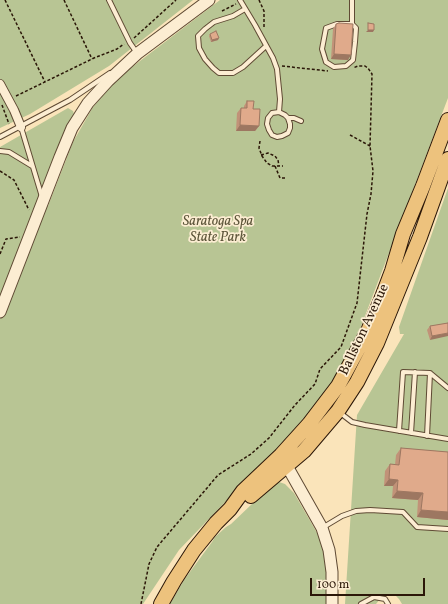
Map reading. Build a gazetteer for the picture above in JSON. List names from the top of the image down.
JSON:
{
  "streets": {
    "highway": ["Ballston Avenue"]
  },
  "parks": ["Saratoga Spa State Park"],
  "scale_bar": "100 m"
}
